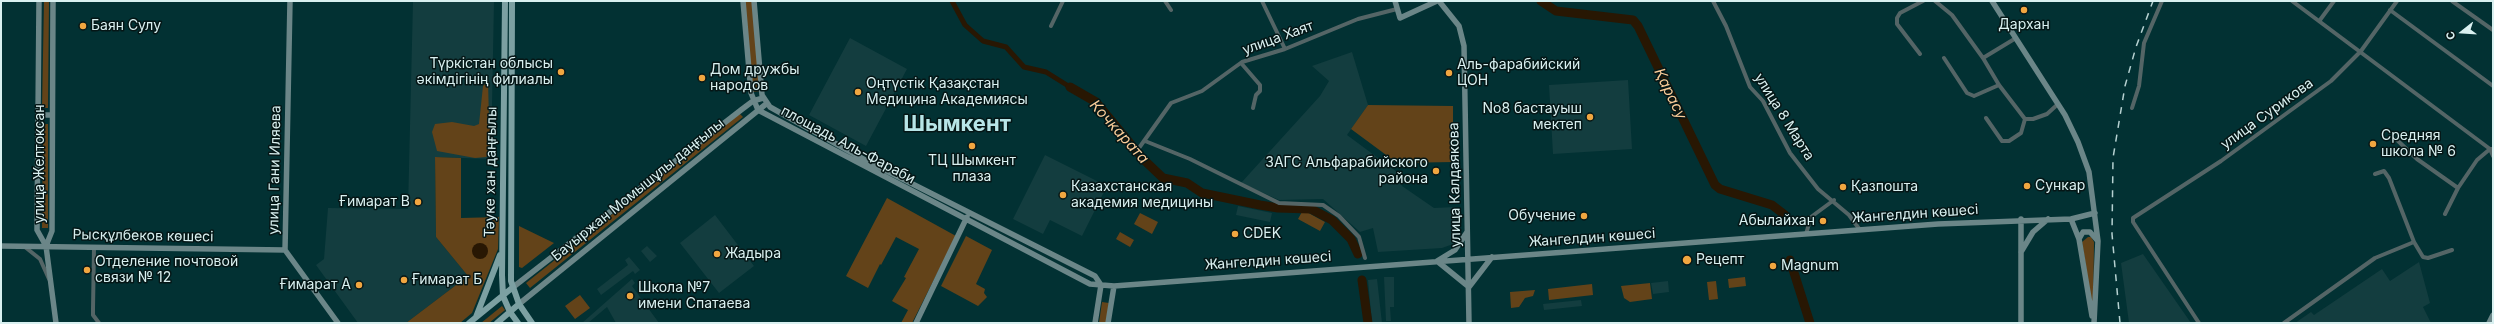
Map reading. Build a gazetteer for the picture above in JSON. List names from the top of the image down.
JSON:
{
  "streets": {
    "main road": [
      "площадь Аль-Фараби",
      "улица Желтоксан",
      "улица Гани Иляева",
      "Тәуке хан даңғылы",
      "улица Калдаякова",
      "Бауыржан Момышұлы даңғылы",
      "Жангелдин көшесі",
      "Рысқұлбеков көшесі"
    ],
    "street": ["улица Хаят", "улица Сурикова", "улица 8 Марта"]
  },
  "crossings": [
    ["улица 8 Марта", "Жангелдин көшесі"],
    ["площадь Аль-Фараби", "Бауыржан Момышұлы даңғылы"],
    ["площадь Аль-Фараби", "Жангелдин көшесі"],
    ["улица Желтоксан", "Рысқұлбеков көшесі"],
    ["улица Гани Иляева", "Рысқұлбеков көшесі"],
    ["Тәуке хан даңғылы", "Бауыржан Момышұлы даңғылы"],
    ["улица Калдаякова", "Жангелдин көшесі"]
  ],
  "districts": ["Шымкент"],
  "water": ["Қарасу", "Кочкарата"],
  "places": [
    "Дархан",
    "Баян Сулу",
    "Түркістан облысы әкімдігінің филиалы",
    "Аль-фарабийский ЦОН",
    "Дом дружбы народов",
    "Оңтүстік Қазақстан Медицина Академиясы",
    "No8 бастауыш мектеп",
    "Средняя школа № 6",
    "ТЦ Шымкент плаза",
    "ЗАГС Альфарабийского района",
    "Сункар",
    "Қазпошта",
    "Казахстанская академия медицины",
    "Ғимарат В",
    "Обучение",
    "Абылайхан",
    "CDEK",
    "Жадыра",
    "Рецепт",
    "Magnum",
    "Отделение почтовой связи № 12",
    "Ғимарат Б",
    "Ғимарат А",
    "Школа №7 имени Спатаева"
  ],
  "north": "left"
}
